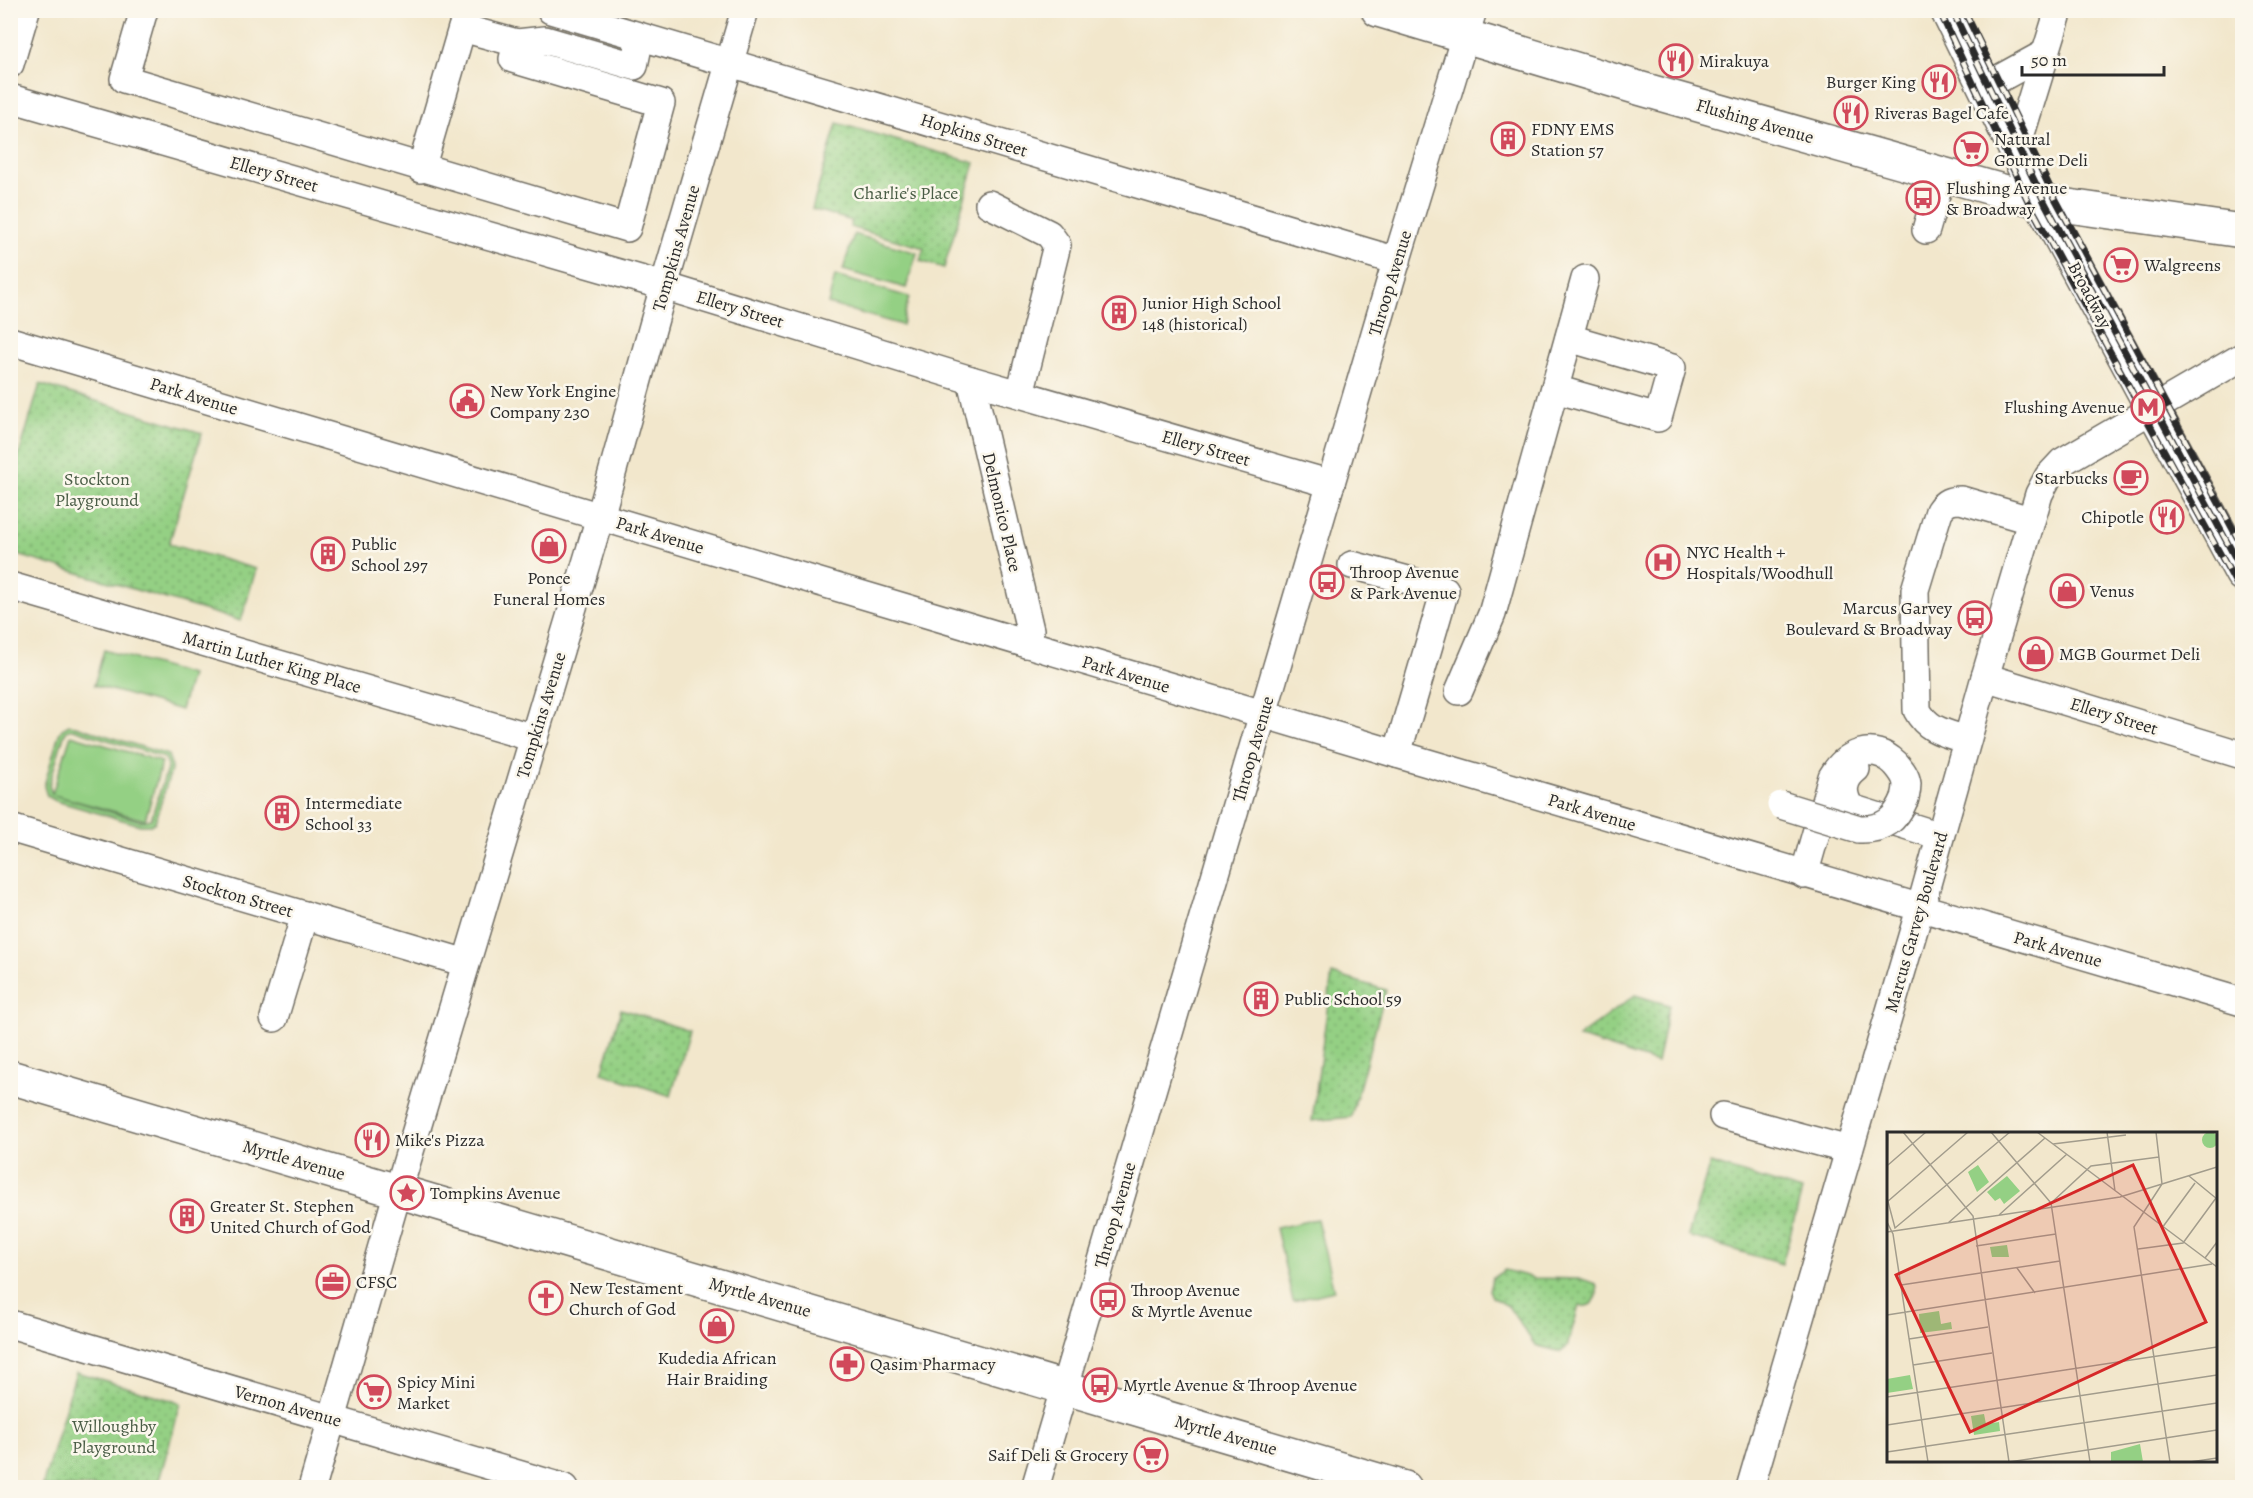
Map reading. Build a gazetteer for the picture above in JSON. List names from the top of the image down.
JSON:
{
  "streets": {
    "main road": ["Flushing Avenue", "Broadway", "Myrtle Avenue"],
    "street": [
      "Hopkins Street",
      "Ellery Street",
      "Tompkins Avenue",
      "Throop Avenue",
      "Park Avenue",
      "Delmonico Place",
      "Martin Luther King Place",
      "Stockton Street",
      "Marcus Garvey Boulevard",
      "Vernon Avenue"
    ]
  },
  "crossings": [
    ["Flushing Avenue", "Throop Avenue"],
    ["Flushing Avenue", "Broadway"],
    ["Hopkins Street", "Tompkins Avenue"],
    ["Hopkins Street", "Throop Avenue"],
    ["Ellery Street", "Tompkins Avenue"],
    ["Ellery Street", "Throop Avenue"],
    ["Ellery Street", "Delmonico Place"],
    ["Ellery Street", "Marcus Garvey Boulevard"],
    ["Tompkins Avenue", "Park Avenue"],
    ["Tompkins Avenue", "Martin Luther King Place"],
    ["Tompkins Avenue", "Stockton Street"],
    ["Tompkins Avenue", "Myrtle Avenue"],
    ["Tompkins Avenue", "Vernon Avenue"],
    ["Throop Avenue", "Park Avenue"],
    ["Throop Avenue", "Myrtle Avenue"],
    ["Broadway", "Marcus Garvey Boulevard"],
    ["Park Avenue", "Delmonico Place"],
    ["Park Avenue", "Marcus Garvey Boulevard"]
  ],
  "parks": ["Charlie's Place", "Stockton Playground", "Willoughby Playground"],
  "places": {
    "restaurant": [
      "Mirakuya",
      "Burger King",
      "Riveras Bagel Cafe",
      "Chipotle",
      "Mike's Pizza"
    ],
    "building": [
      "FDNY EMS Station 57",
      "Junior High School 148 (historical)",
      "Public School 297",
      "Intermediate School 33",
      "Public School 59",
      "Greater St. Stephen United Church of God"
    ],
    "supermarket": [
      "Natural Gourme Deli",
      "Walgreens",
      "Spicy Mini Market",
      "Saif Deli & Grocery"
    ],
    "bus stop": [
      "Flushing Avenue & Broadway",
      "Throop Avenue & Park Avenue",
      "Marcus Garvey Boulevard & Broadway",
      "Throop Avenue & Myrtle Avenue",
      "Myrtle Avenue & Throop Avenue"
    ],
    "public building": ["New York Engine Company 230"],
    "metro station": ["Flushing Avenue"],
    "cafe": ["Starbucks"],
    "shop": [
      "Ponce Funeral Homes",
      "Venus",
      "MGB Gourmet Deli",
      "Kudedia African Hair Braiding"
    ],
    "hospital": ["NYC Health + Hospitals/Woodhull"],
    "place": ["Tompkins Avenue"],
    "office": ["CFSC"],
    "church": ["New Testament Church of God"],
    "pharmacy": ["Qasim Pharmacy"]
  },
  "scale_bar": "50 m"
}
